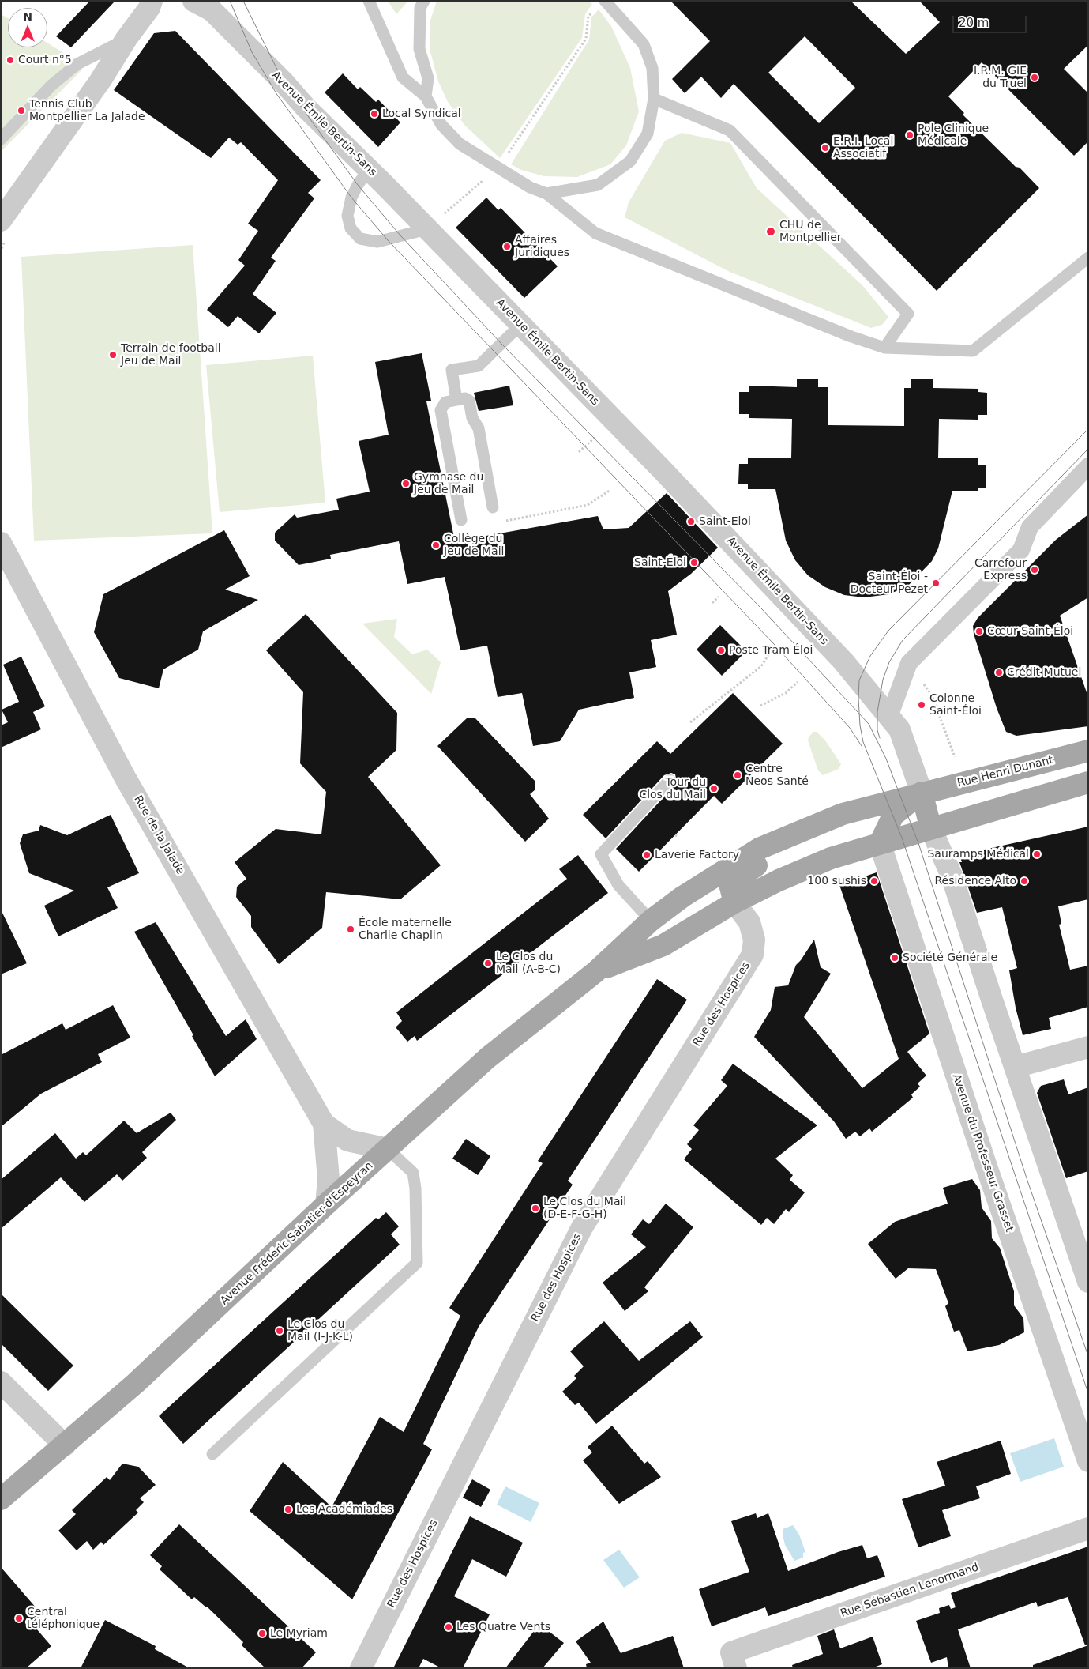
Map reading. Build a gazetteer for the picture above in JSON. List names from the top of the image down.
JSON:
{
  "streets": {
    "main road": ["Rue Henri Dunant", "Avenue Frédéric Sabatier-d'Espeyran"],
    "street": [
      "Avenue Émile Bertin-Sans",
      "Rue de la Jalade",
      "Rue des Hospices",
      "Avenue du Professeur Grasset",
      "Rue Sébastien Lenormand"
    ]
  },
  "crossings": [
    ["Avenue Émile Bertin-Sans", "Rue Henri Dunant"],
    ["Avenue Émile Bertin-Sans", "Avenue Frédéric Sabatier-d'Espeyran"],
    ["Rue Henri Dunant", "Avenue Frédéric Sabatier-d'Espeyran"],
    ["Rue de la Jalade", "Avenue Frédéric Sabatier-d'Espeyran"],
    ["Rue des Hospices", "Avenue Frédéric Sabatier-d'Espeyran"],
    ["Avenue du Professeur Grasset", "Avenue Frédéric Sabatier-d'Espeyran"]
  ],
  "places": [
    "Court n°5",
    "I.R.M. GIE du Truel",
    "Tennis Club Montpellier La Jalade",
    "Local Syndical",
    "Pole Clinique Médicale",
    "E.R.I. Local Associatif",
    "CHU de Montpellier",
    "Affaires Juridiques",
    "Terrain de football Jeu de Mail",
    "Gymnase du Jeu de Mail",
    "Saint-Eloi",
    "Collège du Jeu de Mail",
    "Saint-Éloi",
    "Carrefour Express",
    "Saint-Éloi - Docteur Pezet",
    "Cœur Saint-Éloi",
    "Poste Tram Éloi",
    "Crédit Mutuel",
    "Colonne Saint-Éloi",
    "Centre Neos Santé",
    "Tour du Clos du Mail",
    "Sauramps Médical",
    "Laverie Factory",
    "100 sushis",
    "Résidence Alto",
    "École maternelle Charlie Chaplin",
    "Société Générale",
    "Le Clos du Mail (A-B-C)",
    "Le Clos du Mail (D-E-F-G-H)",
    "Le Clos du Mail (I-J-K-L)",
    "Les Académiades",
    "Central téléphonique",
    "Les Quatre Vents",
    "Le Myriam"
  ],
  "scale_bar": "20 m",
  "north": "top"
}
